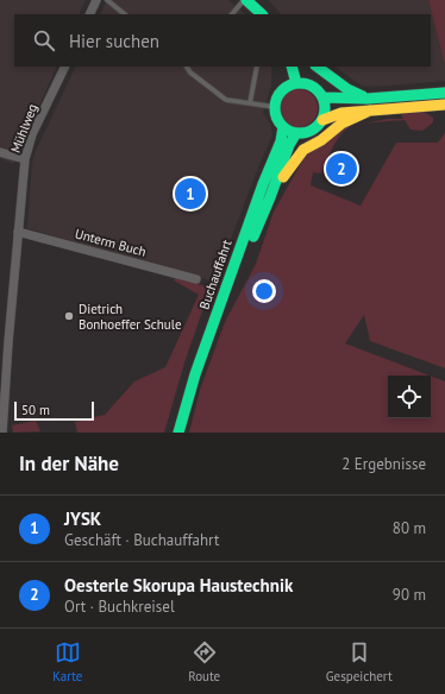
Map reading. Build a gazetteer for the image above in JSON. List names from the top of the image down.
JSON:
{
  "streets": {
    "main road": ["Buchauffahrt"],
    "street": ["Mühlweg", "Unterm Buch"]
  },
  "crossings": [
    ["Mühlweg", "Unterm Buch"]
  ],
  "places": ["Dietrich Bonhoeffer Schule"],
  "scale_bar": "50 m",
  "page": {
    "search": "Hier suchen",
    "pins": ["2", "1"],
    "scale": "50 m",
    "heading": ["In der Nähe", "2 Ergebnisse"],
    "list": [
      {
        "mark": "1",
        "name": "JYSK",
        "note": "Geschäft · Buchauffahrt",
        "value": "80 m"
      },
      {
        "mark": "2",
        "name": "Oesterle Skorupa Haustechnik",
        "note": "Ort · Buchkreisel",
        "value": "90 m"
      }
    ],
    "nav": ["Karte", "Route", "Gespeichert"]
  }
}
